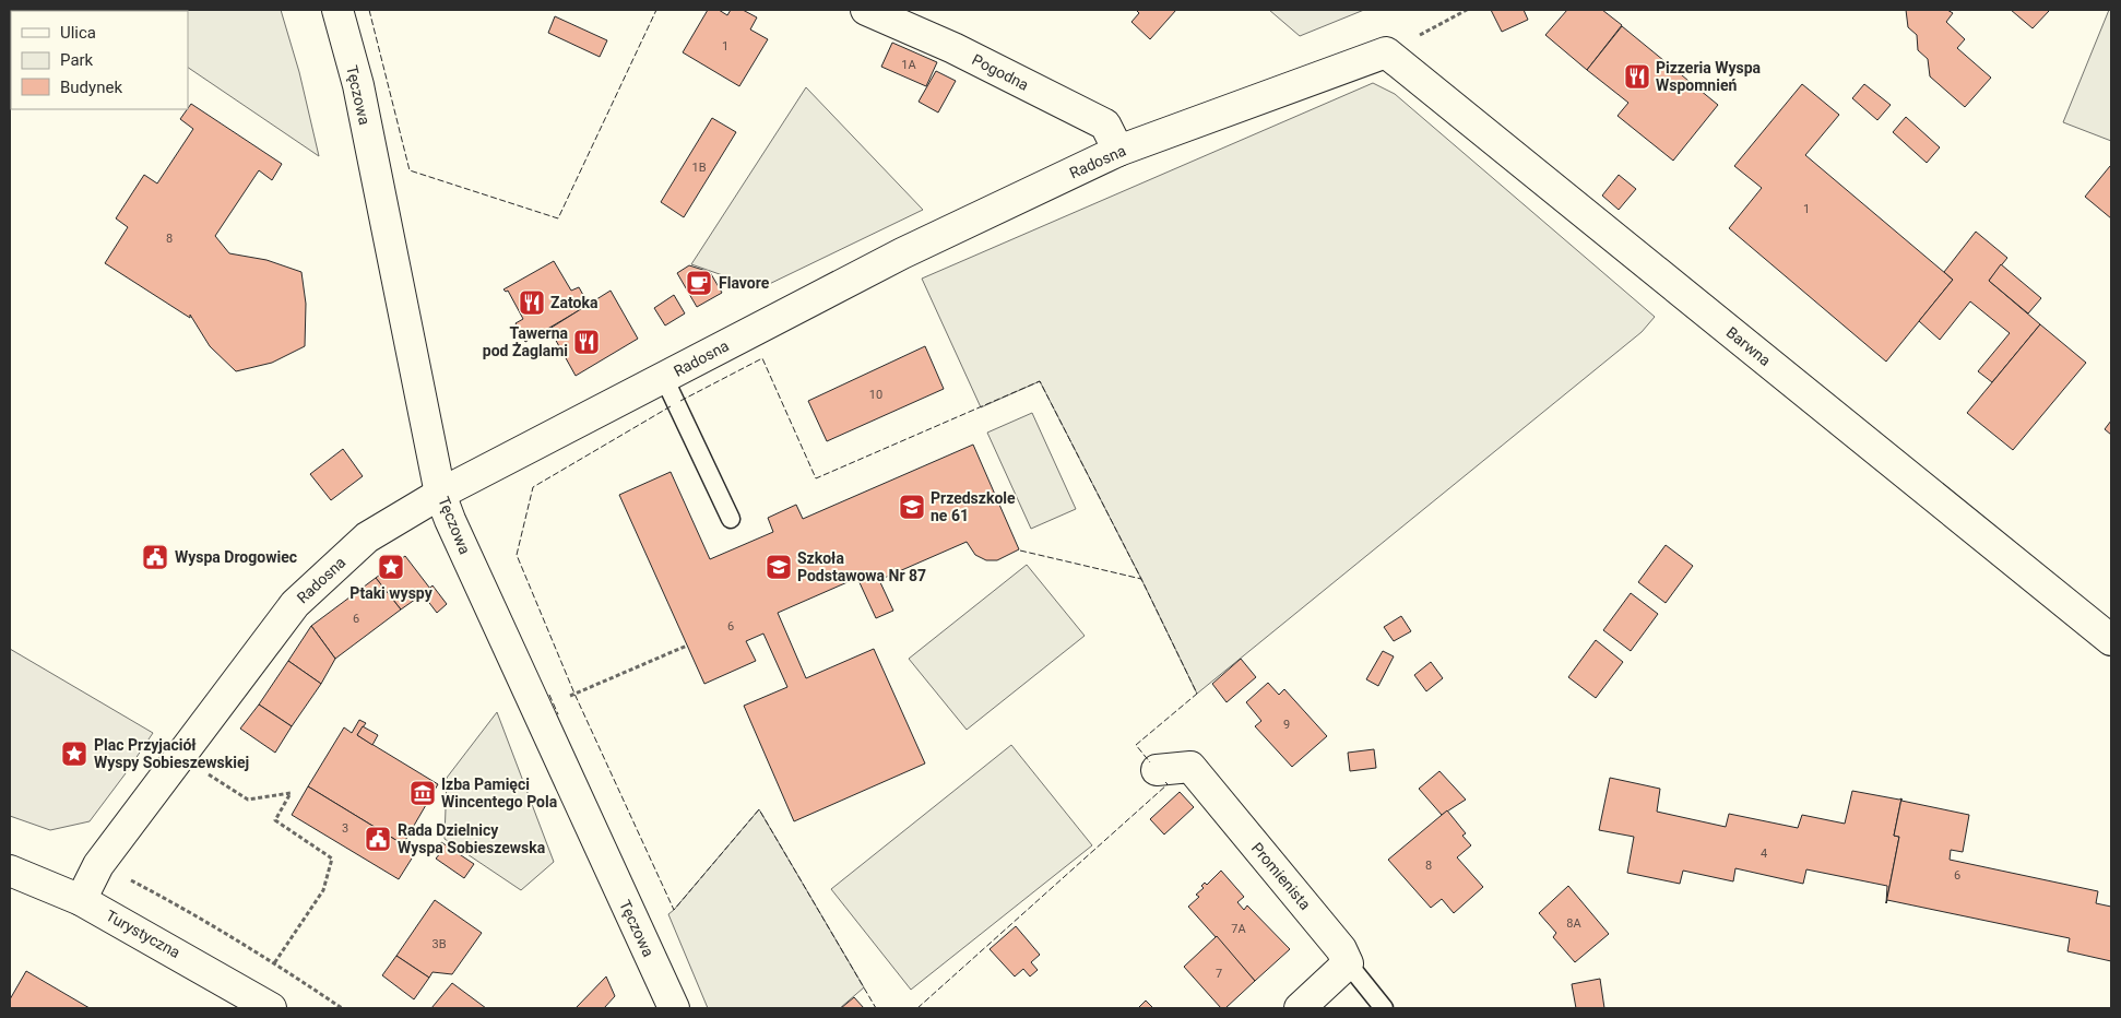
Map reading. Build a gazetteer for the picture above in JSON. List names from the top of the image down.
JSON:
{
  "streets": {
    "street": [
      "Pogodna",
      "Tęczowa",
      "Radosna",
      "Barwna",
      "Promienista",
      "Turystyczna"
    ]
  },
  "crossings": [
    ["Pogodna", "Radosna"],
    ["Tęczowa", "Radosna"],
    ["Radosna", "Barwna"],
    ["Radosna", "Turystyczna"]
  ],
  "places": {
    "restaurant": ["Pizzeria Wyspa Wspomnień", "Zatoka", "Tawerna pod Żaglami"],
    "cafe": ["Flavore"],
    "school or university": ["Przedszkole ne 61", "Szkoła Podstawowa Nr 87"],
    "public building": ["Wyspa Drogowiec", "Rada Dzielnicy Wyspa Sobieszewska"],
    "place": ["Ptaki wyspy", "Plac Przyjaciół Wyspy Sobieszewskiej"],
    "museum": ["Izba Pamięci Wincentego Pola"]
  },
  "house_numbers": [
    "1",
    "1A",
    "1B",
    "1",
    "8",
    "10",
    "6",
    "6",
    "9",
    "3",
    "4",
    "8",
    "6",
    "8A",
    "7A",
    "3B",
    "7"
  ],
  "legend": ["Ulica", "Park", "Budynek"]
}
